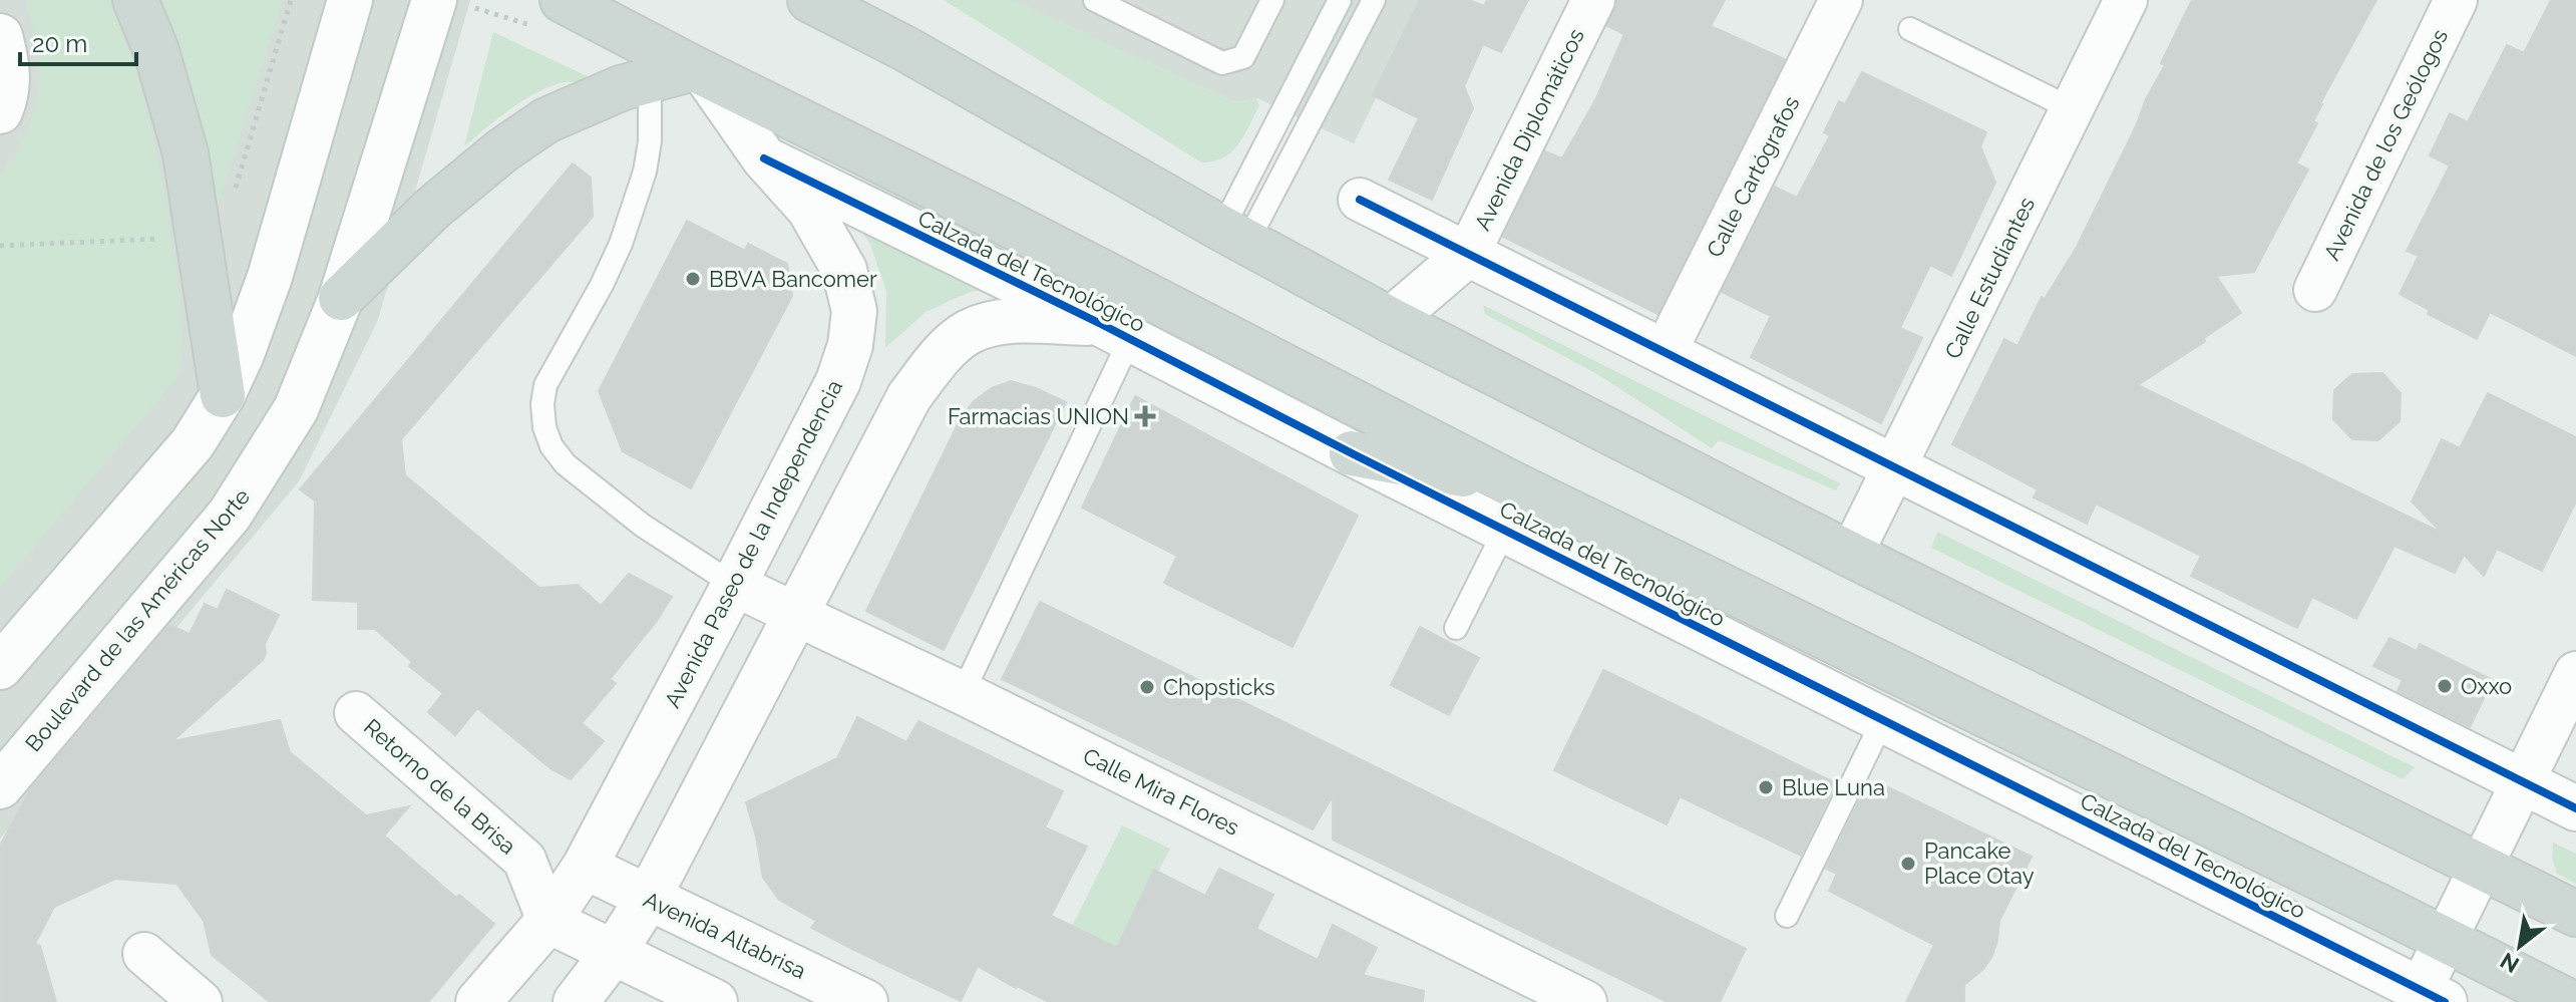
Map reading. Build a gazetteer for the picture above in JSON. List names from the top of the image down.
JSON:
{
  "streets": {
    "main road": ["Calzada del Tecnológico"],
    "street": [
      "Avenida Diplomáticos",
      "Avenida de los Geólogos",
      "Calle Cartógrafos",
      "Calle Estudiantes",
      "Avenida Paseo de la Independencia",
      "Boulevard de las Américas Norte",
      "Retorno de la Brisa",
      "Calle Mira Flores",
      "Avenida Altabrisa"
    ]
  },
  "crossings": [
    ["Calzada del Tecnológico", "Avenida Paseo de la Independencia"],
    ["Avenida Paseo de la Independencia", "Retorno de la Brisa"],
    ["Avenida Paseo de la Independencia", "Calle Mira Flores"],
    ["Avenida Paseo de la Independencia", "Avenida Altabrisa"],
    ["Retorno de la Brisa", "Avenida Altabrisa"]
  ],
  "places": {
    "other": [
      "BBVA Bancomer",
      "Oxxo",
      "Chopsticks",
      "Blue Luna",
      "Pancake Place Otay"
    ],
    "health": ["Farmacias UNION"]
  },
  "scale_bar": "20 m",
  "north": "bottom left"
}
